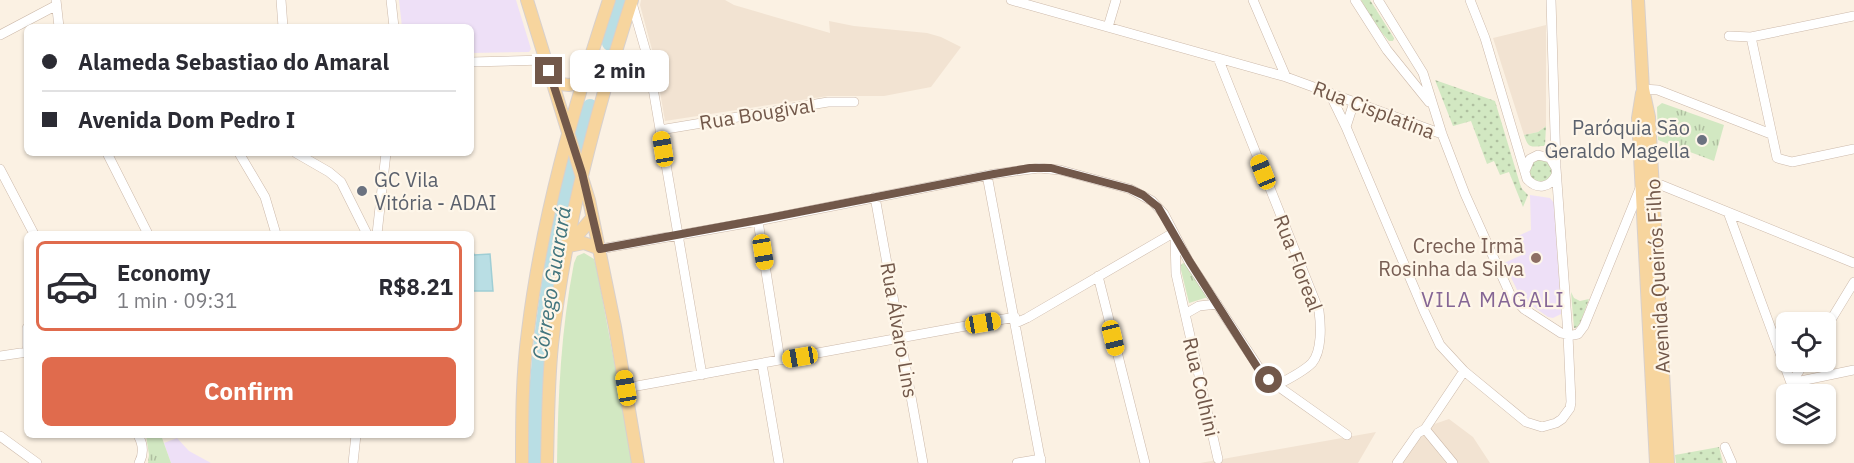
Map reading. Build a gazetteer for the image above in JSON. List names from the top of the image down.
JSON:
{
  "streets": {
    "main road": ["Avenida Queirós Filho"],
    "street": [
      "Rua Cisplatina",
      "Rua Bougival",
      "Rua Floreal",
      "Rua Álvaro Lins",
      "Rua Colhini"
    ]
  },
  "crossings": [
    ["Rua Cisplatina", "Rua Floreal"]
  ],
  "districts": ["VILA MAGALI"],
  "water": ["Córrego Guarará"],
  "places": ["Paróquia São Geraldo Magella", "GC Vila Vitória - ADAI", "Creche Irmã Rosinha da Silva"],
  "page": {
    "banner": ["Alameda Sebastiao do Amaral", "Avenida Dom Pedro I"],
    "bubble": "2 min",
    "list": [
      {
        "name": "Economy",
        "note": "1 min · 09:31",
        "value": "R$8.21"
      }
    ],
    "buttons": "Confirm"
  }
}
